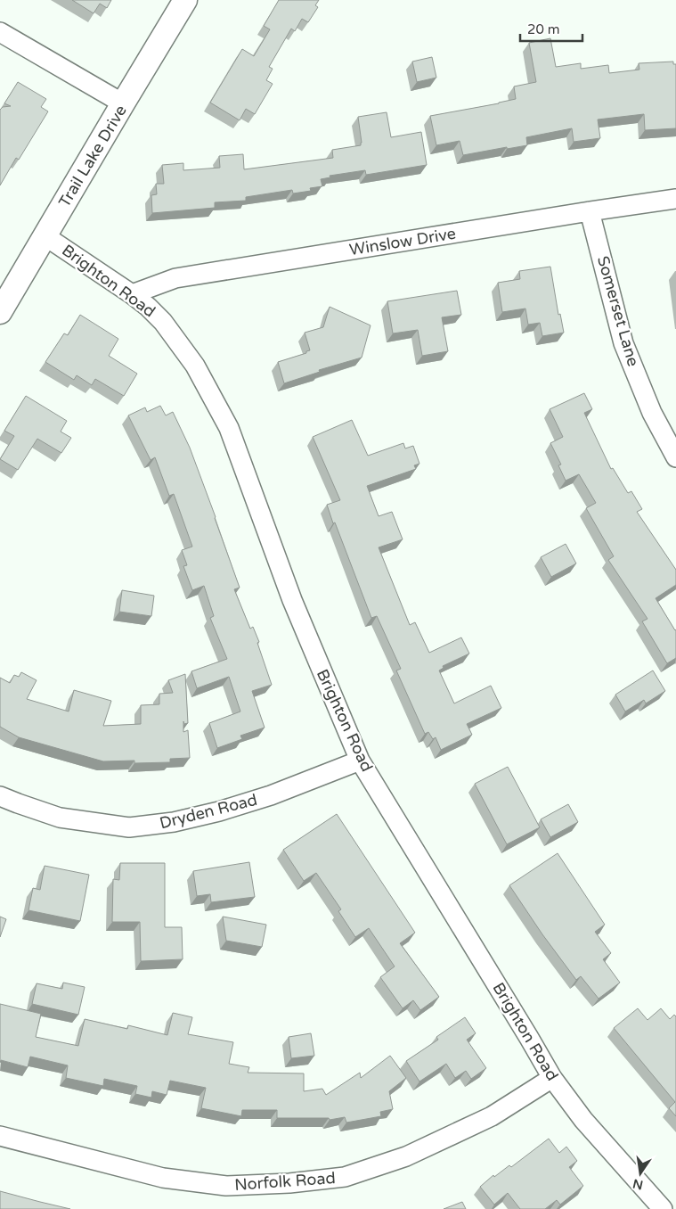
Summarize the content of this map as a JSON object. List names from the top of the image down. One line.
{"streets":{"street":["Trail Lake Drive","Winslow Drive","Brighton Road","Somerset Lane","Dryden Road","Norfolk Road"]},"crossings":[["Trail Lake Drive","Brighton Road"],["Winslow Drive","Brighton Road"],["Winslow Drive","Somerset Lane"],["Brighton Road","Dryden Road"],["Brighton Road","Norfolk Road"]],"scale_bar":"20 m","north":"bottom"}
